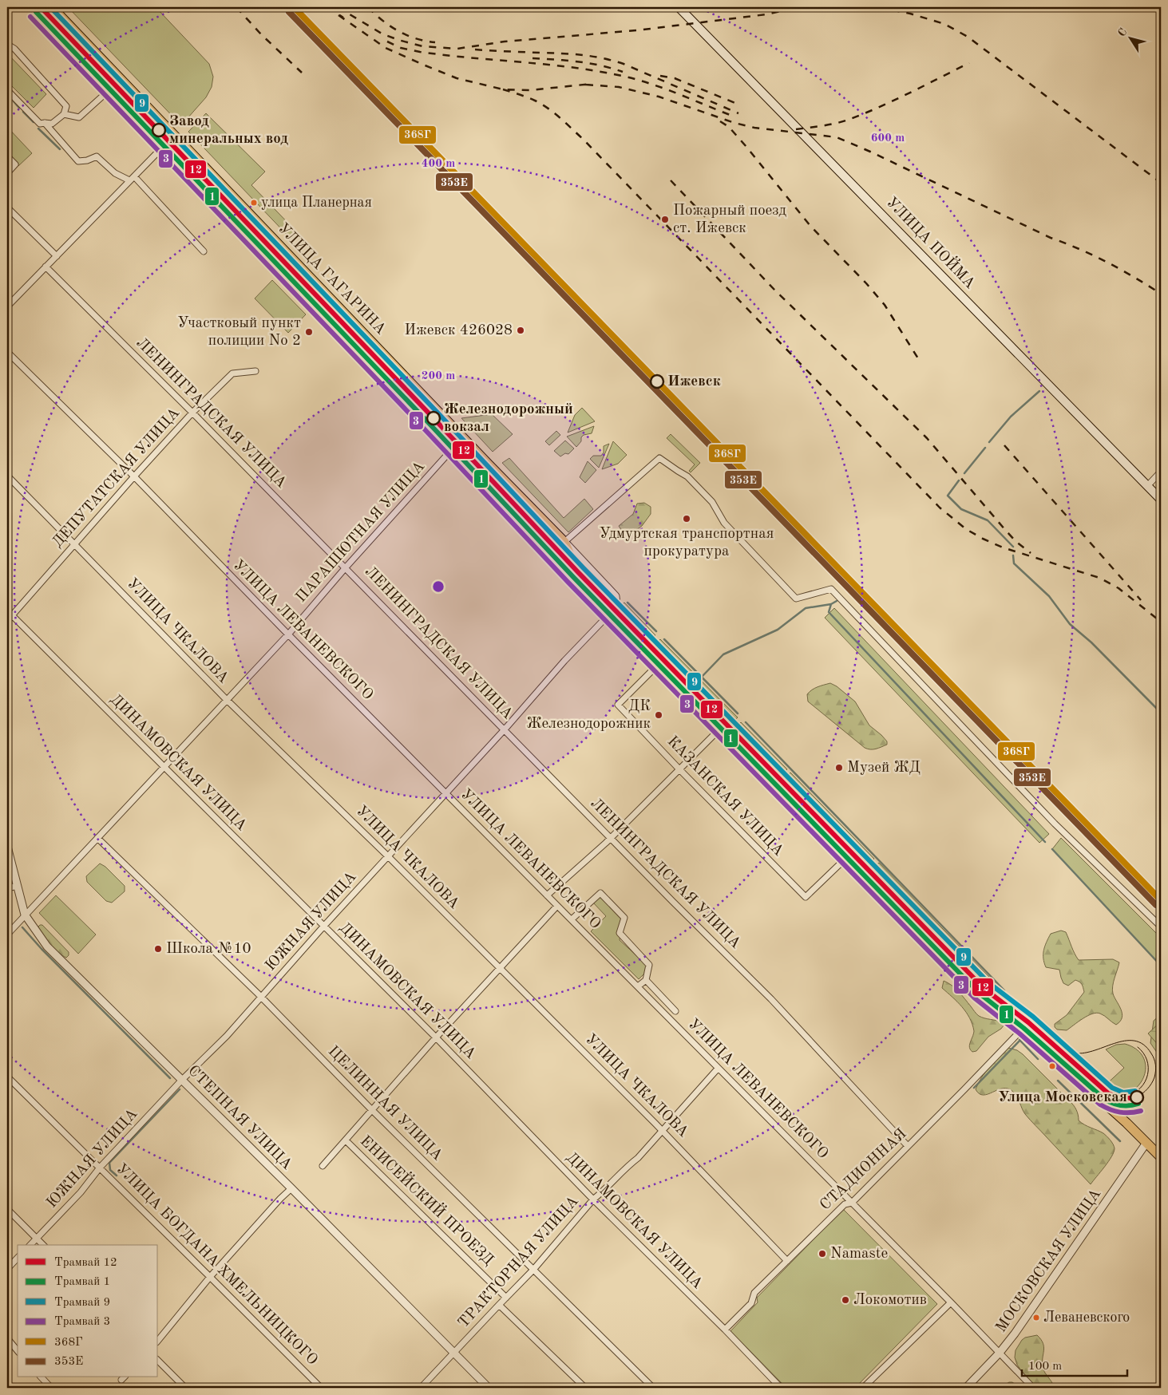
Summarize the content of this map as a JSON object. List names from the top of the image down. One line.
{"streets":{"main road":["УЛИЦА ПОЙМА","УЛИЦА ГАГАРИНА"],"street":["ЛЕНИНГРАДСКАЯ УЛИЦА","ДЕПУТАТСКАЯ УЛИЦА","ПАРАШЮТНАЯ УЛИЦА","УЛИЦА ЛЕВАНЕВСКОГО","УЛИЦА ЧКАЛОВА","ДИНАМОВСКАЯ УЛИЦА","КАЗАНСКАЯ УЛИЦА","ЮЖНАЯ УЛИЦА","ЦЕЛИННАЯ УЛИЦА","СТЕПНАЯ УЛИЦА","СТАДИОННАЯ","ЕНИСЕЙСКИЙ ПРОЕЗД","МОСКОВСКАЯ УЛИЦА","ТРАКТОРНАЯ УЛИЦА","УЛИЦА БОГДАНА ХМЕЛЬНИЦКОГО"]},"crossings":[["УЛИЦА ГАГАРИНА","ПАРАШЮТНАЯ УЛИЦА"],["УЛИЦА ГАГАРИНА","КАЗАНСКАЯ УЛИЦА"],["УЛИЦА ГАГАРИНА","ЮЖНАЯ УЛИЦА"],["УЛИЦА ГАГАРИНА","СТАДИОННАЯ"],["УЛИЦА ГАГАРИНА","МОСКОВСКАЯ УЛИЦА"],["ЛЕНИНГРАДСКАЯ УЛИЦА","ДЕПУТАТСКАЯ УЛИЦА"],["ЛЕНИНГРАДСКАЯ УЛИЦА","ПАРАШЮТНАЯ УЛИЦА"],["ЛЕНИНГРАДСКАЯ УЛИЦА","ЮЖНАЯ УЛИЦА"],["ЛЕНИНГРАДСКАЯ УЛИЦА","СТАДИОННАЯ"],["ДЕПУТАТСКАЯ УЛИЦА","УЛИЦА ЛЕВАНЕВСКОГО"],["ДЕПУТАТСКАЯ УЛИЦА","УЛИЦА ЧКАЛОВА"],["ДЕПУТАТСКАЯ УЛИЦА","ДИНАМОВСКАЯ УЛИЦА"],["ПАРАШЮТНАЯ УЛИЦА","УЛИЦА ЛЕВАНЕВСКОГО"],["ПАРАШЮТНАЯ УЛИЦА","УЛИЦА ЧКАЛОВА"],["ПАРАШЮТНАЯ УЛИЦА","ДИНАМОВСКАЯ УЛИЦА"],["ПАРАШЮТНАЯ УЛИЦА","ЦЕЛИННАЯ УЛИЦА"],["ПАРАШЮТНАЯ УЛИЦА","СТЕПНАЯ УЛИЦА"],["УЛИЦА ЛЕВАНЕВСКОГО","ЮЖНАЯ УЛИЦА"],["УЛИЦА ЛЕВАНЕВСКОГО","СТАДИОННАЯ"],["УЛИЦА ЛЕВАНЕВСКОГО","МОСКОВСКАЯ УЛИЦА"],["УЛИЦА ЛЕВАНЕВСКОГО","ТРАКТОРНАЯ УЛИЦА"],["УЛИЦА ЧКАЛОВА","ЮЖНАЯ УЛИЦА"],["УЛИЦА ЧКАЛОВА","СТАДИОННАЯ"],["УЛИЦА ЧКАЛОВА","ТРАКТОРНАЯ УЛИЦА"],["ДИНАМОВСКАЯ УЛИЦА","ЮЖНАЯ УЛИЦА"],["ДИНАМОВСКАЯ УЛИЦА","СТАДИОННАЯ"],["ДИНАМОВСКАЯ УЛИЦА","ТРАКТОРНАЯ УЛИЦА"],["ЮЖНАЯ УЛИЦА","ЦЕЛИННАЯ УЛИЦА"],["ЮЖНАЯ УЛИЦА","СТЕПНАЯ УЛИЦА"],["ЮЖНАЯ УЛИЦА","УЛИЦА БОГДАНА ХМЕЛЬНИЦКОГО"],["ЦЕЛИННАЯ УЛИЦА","ТРАКТОРНАЯ УЛИЦА"],["СТЕПНАЯ УЛИЦА","ТРАКТОРНАЯ УЛИЦА"],["ЕНИСЕЙСКИЙ ПРОЕЗД","ТРАКТОРНАЯ УЛИЦА"]],"places":["Завод минеральных вод","улица Планерная","Пожарный поезд ст. Ижевск","Ижевск 426028","Участковый пункт полиции No 2","Ижевск","Железнодорожный вокзал","Удмуртская транспортная прокуратура","ДК Железнодорожник","Музей ЖД","Школа №10","Улица Московская","Namaste","Локомотив","Леваневского"],"lines":["tram line 12","tram line 9","transit line 368Г","tram line 1","transit line 353Е","tram line 3"],"legend":["Трамвай 12","Трамвай 1","Трамвай 9","Трамвай 3","368Г","353Е"],"scale_bar":"100 m","north":"top left","rings":["600 m","400 m","200 m"]}
